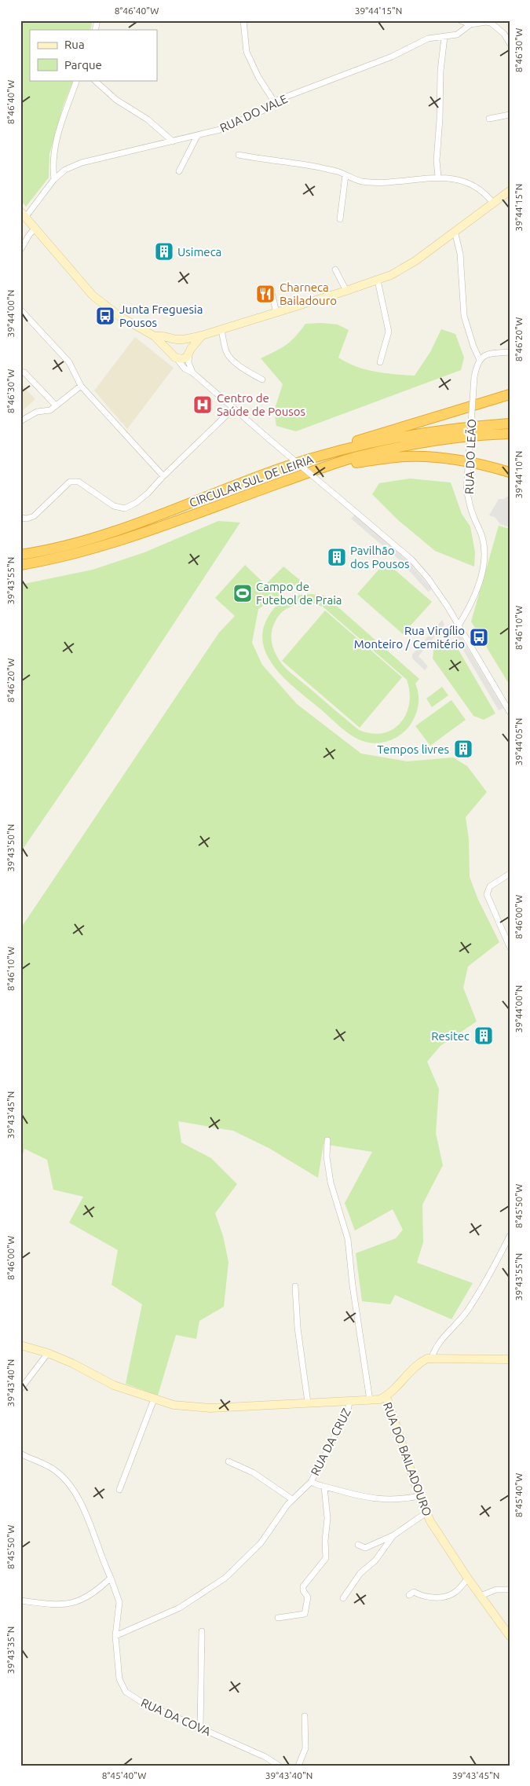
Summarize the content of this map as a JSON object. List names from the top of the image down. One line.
{"streets":{"highway":["CIRCULAR SUL DE LEIRIA"],"street":["RUA DO VALE","RUA DO LEÃO","RUA DA CRUZ","RUA DO BAILADOURO","RUA DA COVA"]},"crossings":[["RUA DA CRUZ","RUA DA COVA"]],"places":{"building":["Usimeca","Pavilhão dos Pousos","Tempos livres","Resitec"],"restaurant":["Charneca Bailadouro"],"bus stop":["Junta Freguesia Pousos","Rua Virgílio Monteiro / Cemitério"],"hospital":["Centro de Saúde de Pousos"],"sports":["Campo de Futebol de Praia"]},"legend":["Rua","Parque"],"coordinates":["8°46'40\"W","39°44'15\"N","8°46'30\"W","39°44'00\"N","8°46'20\"W","39°44'10\"N","39°43'55\"N","8°46'10\"W","39°44'05\"N","39°43'50\"N","8°46'00\"W","39°43'45\"N","8°45'50\"W","39°43'40\"N","8°45'40\"W","39°43'35\"N"]}
